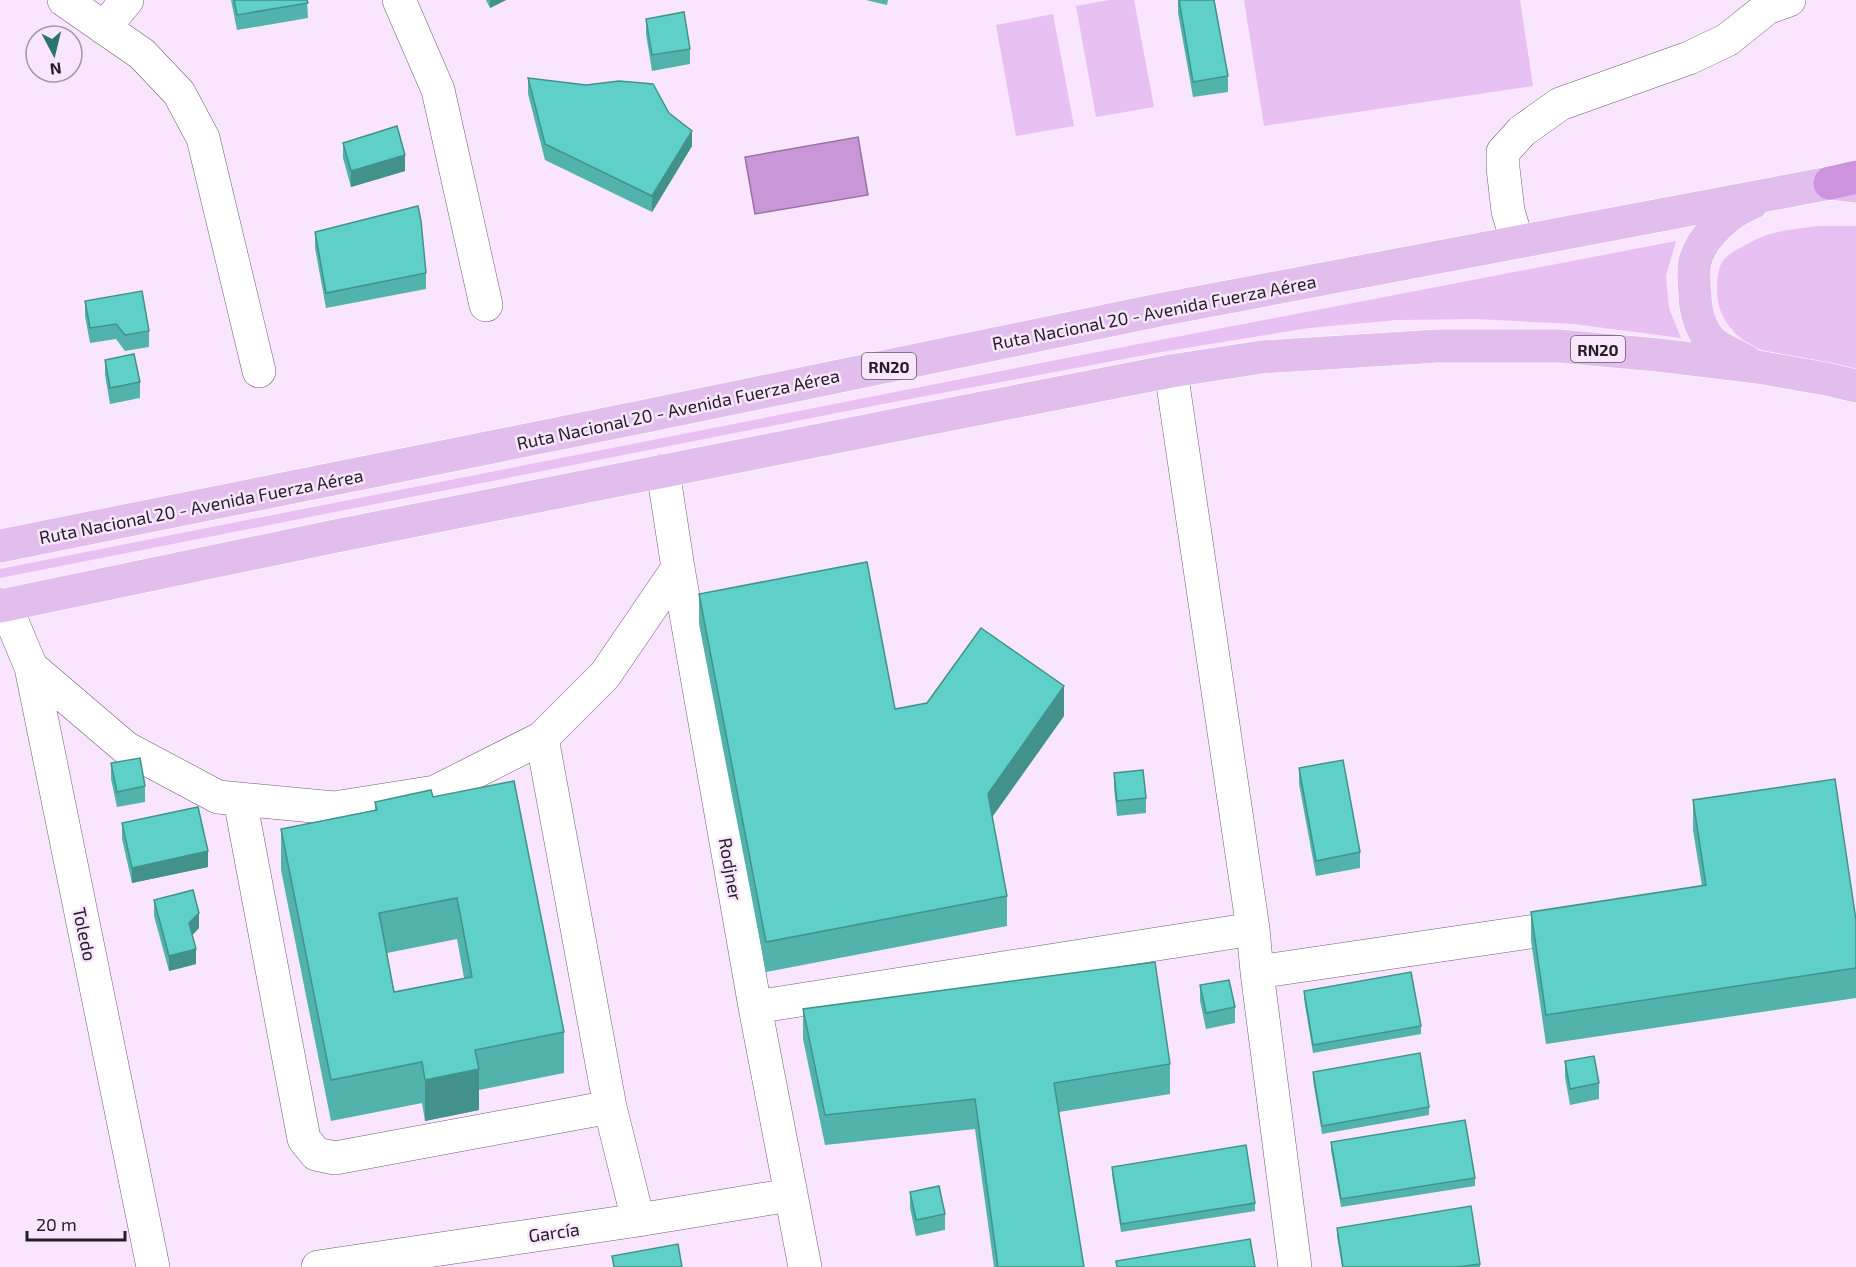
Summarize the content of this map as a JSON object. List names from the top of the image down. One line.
{"streets":{"main road":["Ruta Nacional 20 - Avenida Fuerza Aérea","RN20"],"street":["Rodjner","Toledo","García"]},"crossings":[["Ruta Nacional 20 - Avenida Fuerza Aérea","RN20"],["RN20","Rodjner"],["RN20","Toledo"],["Rodjner","García"]],"scale_bar":"20 m","north":"bottom"}
